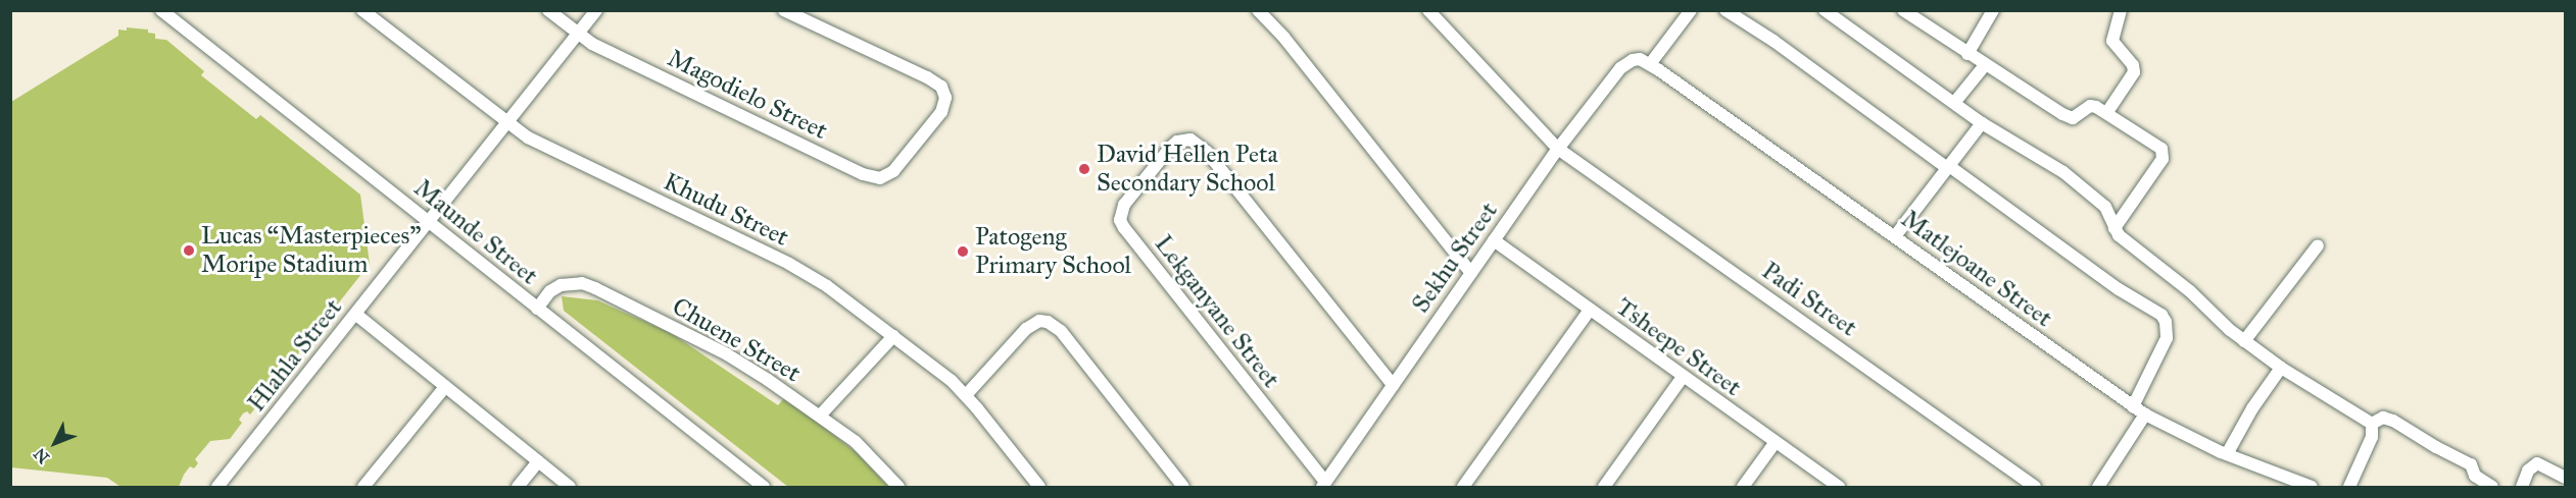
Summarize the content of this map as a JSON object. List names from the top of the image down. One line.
{"streets":{"street":["Magodielo Street","Khudu Street","Maunde Street","Sekhu Street","Matlejoane Street","Padi Street","Lekganyane Street","Chuene Street","Tsheepe Street","Hlahla Street"]},"crossings":[["Magodielo Street","Hlahla Street"],["Khudu Street","Hlahla Street"],["Maunde Street","Chuene Street"],["Maunde Street","Hlahla Street"],["Sekhu Street","Matlejoane Street"],["Sekhu Street","Padi Street"],["Sekhu Street","Lekganyane Street"],["Sekhu Street","Tsheepe Street"]],"places":["David Hellen Peta Secondary School","Lucas “Masterpieces” Moripe Stadium","Patogeng Primary School"],"north":"bottom left"}
